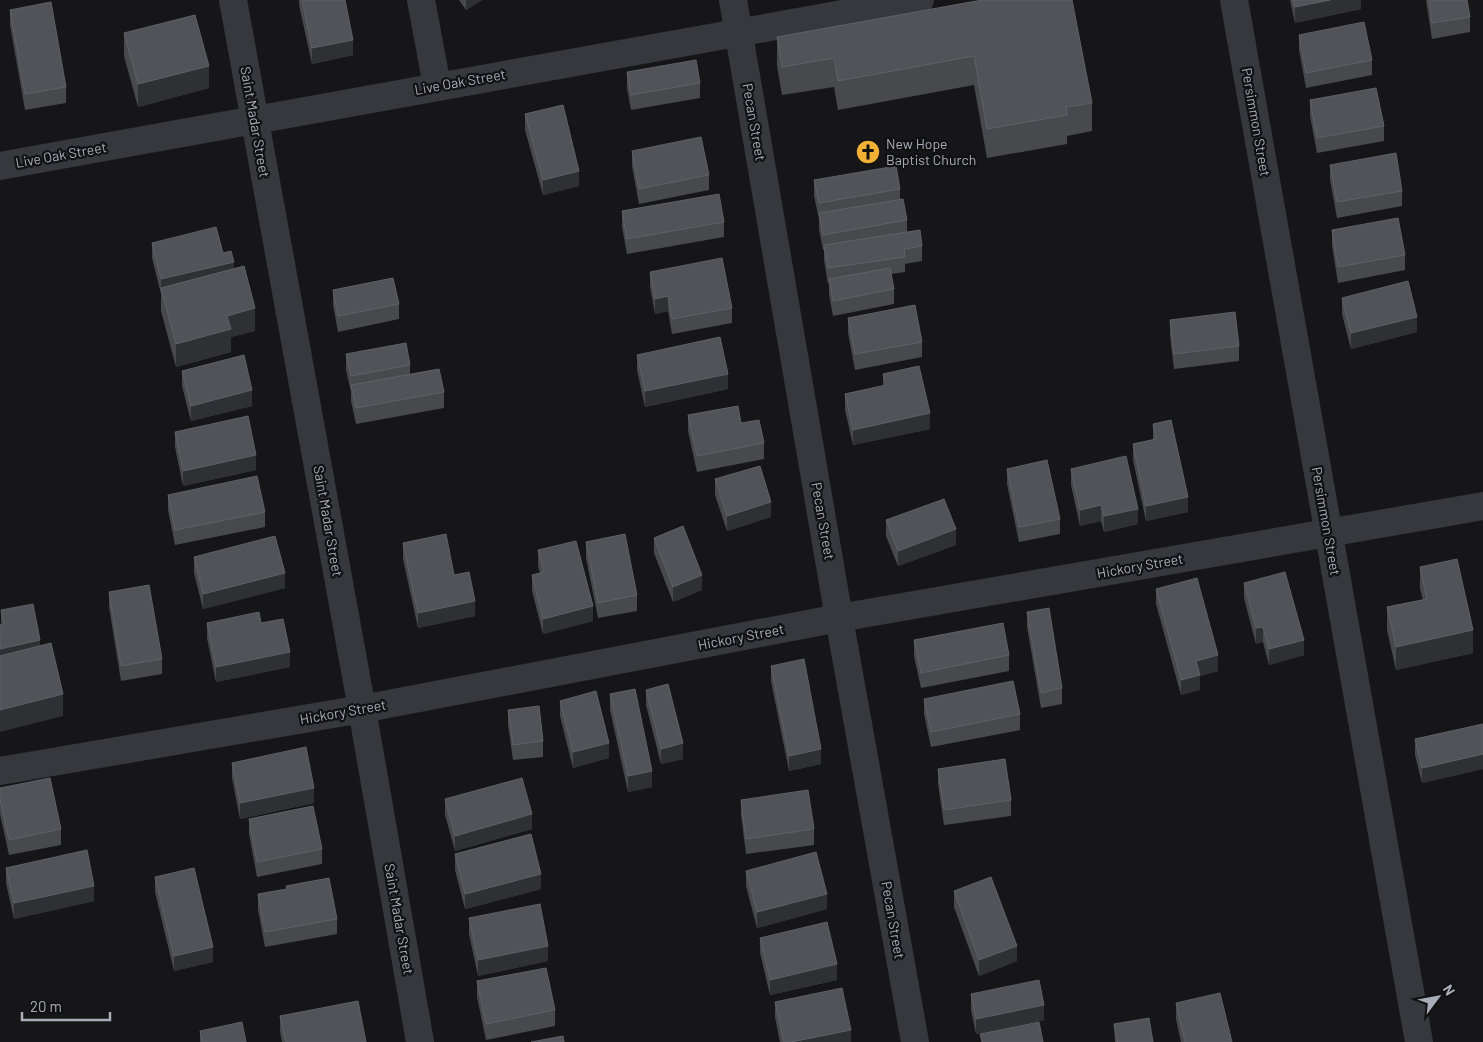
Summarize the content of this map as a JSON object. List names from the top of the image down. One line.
{"streets":{"street":["Live Oak Street","Saint Madar Street","Pecan Street","Persimmon Street","Hickory Street"]},"crossings":[["Live Oak Street","Saint Madar Street"],["Live Oak Street","Pecan Street"],["Saint Madar Street","Hickory Street"],["Pecan Street","Hickory Street"],["Persimmon Street","Hickory Street"]],"places":{"church":["New Hope Baptist Church"]},"scale_bar":"20 m","north":"top right"}
